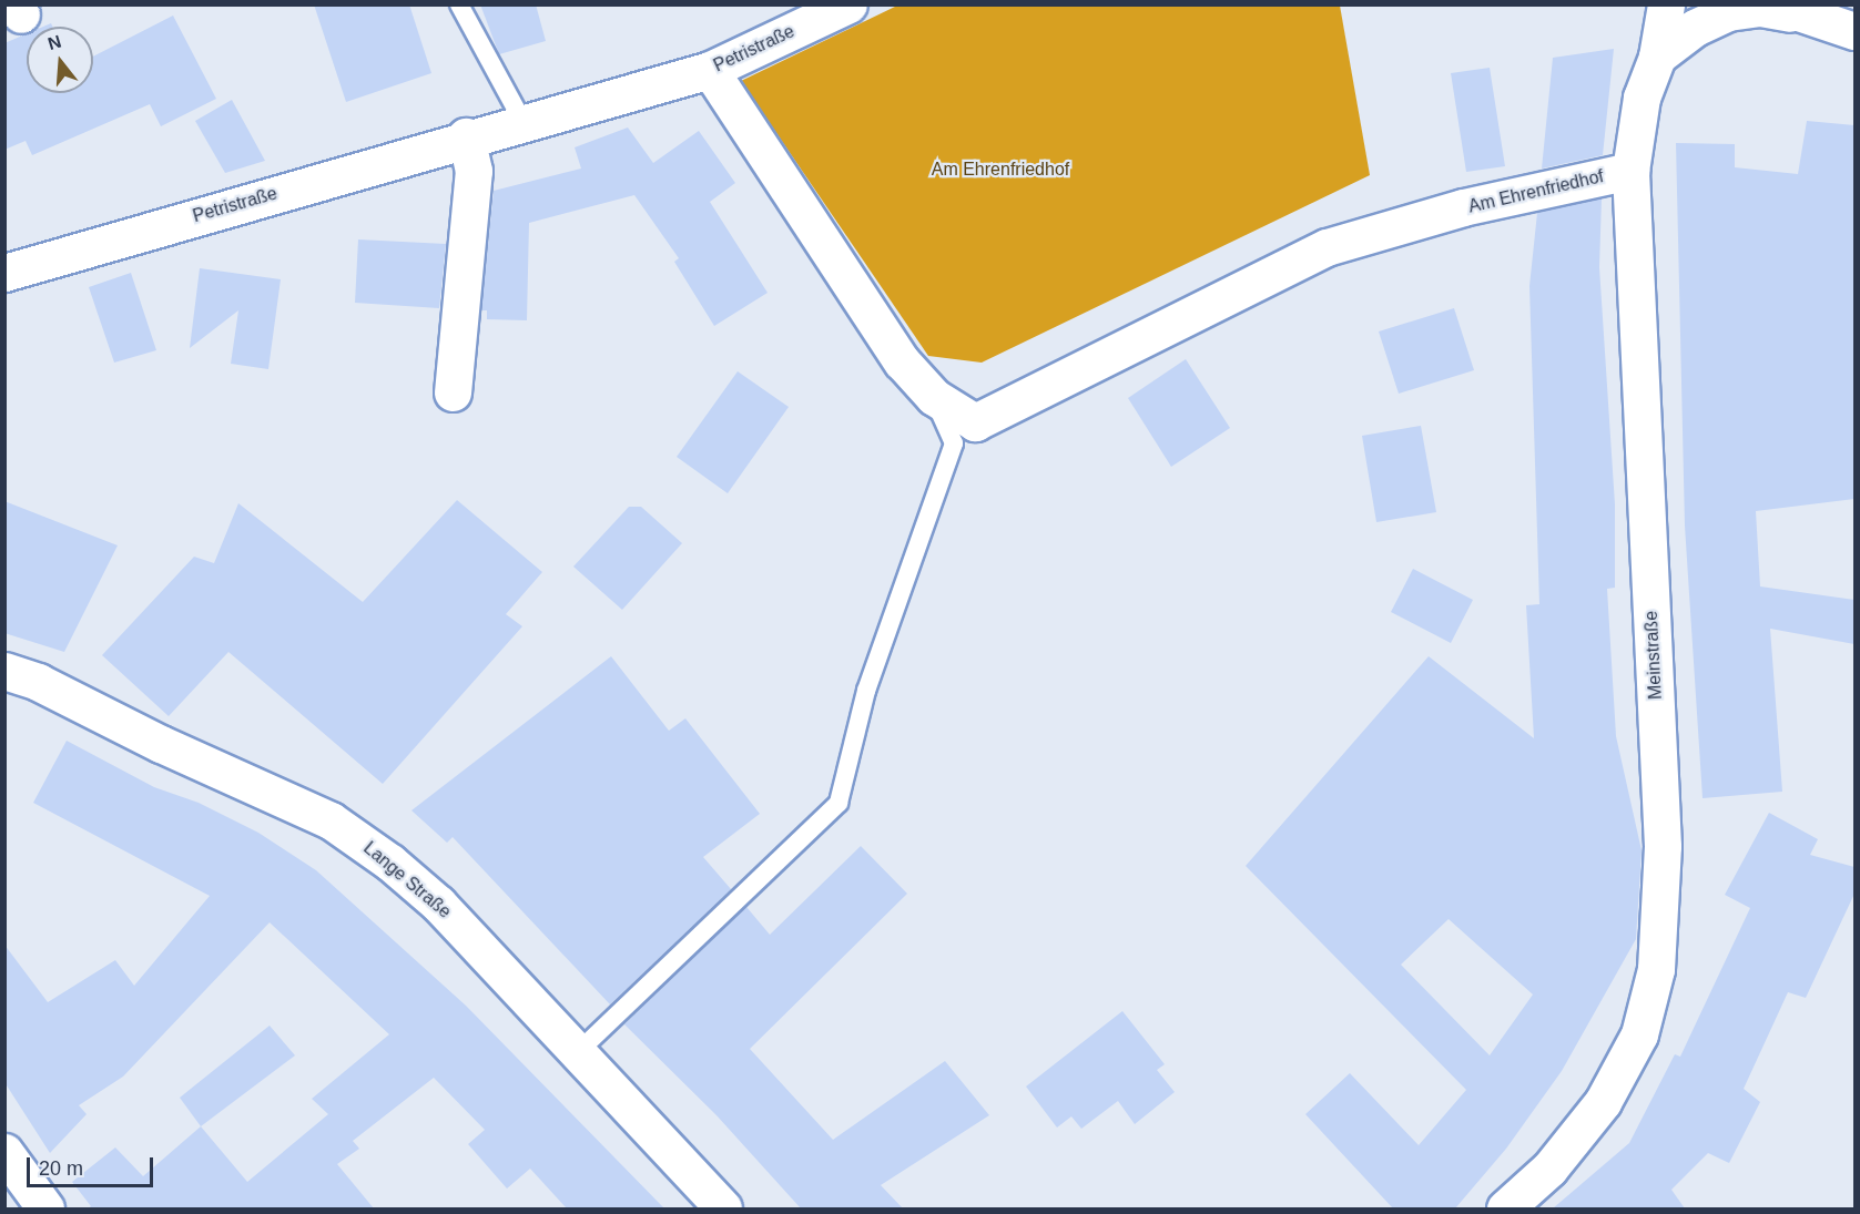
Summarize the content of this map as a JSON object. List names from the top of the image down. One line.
{"streets":{"street":["Petristraße","Am Ehrenfriedhof","Meinstraße","Lange Straße"]},"crossings":[["Petristraße","Am Ehrenfriedhof"],["Am Ehrenfriedhof","Meinstraße"]],"parks":["Am Ehrenfriedhof"],"scale_bar":"20 m","north":"top"}
